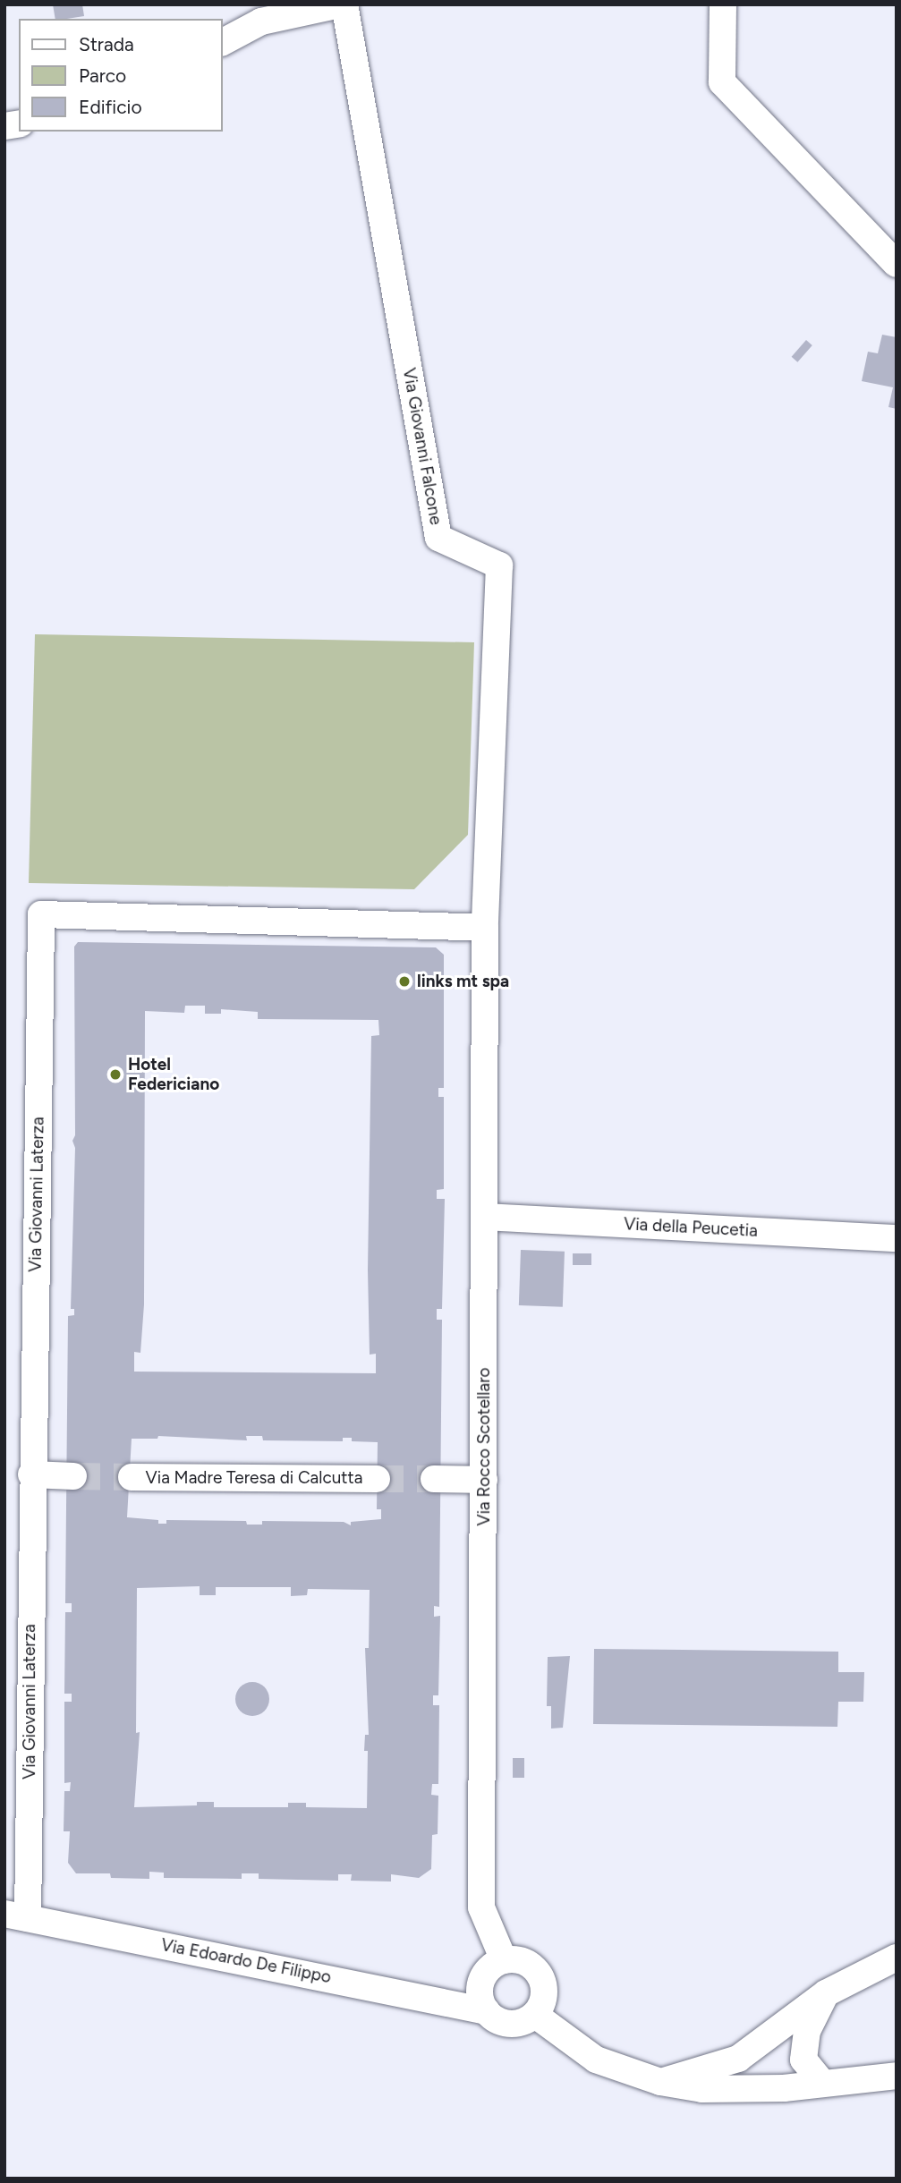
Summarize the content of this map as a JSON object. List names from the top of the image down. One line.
{"streets":{"street":["Via Giovanni Falcone","Via Giovanni Laterza","Via della Peucetia","Via Rocco Scotellaro","Via Madre Teresa di Calcutta","Via Edoardo De Filippo"]},"crossings":[["Via Giovanni Falcone","Via Giovanni Laterza"],["Via Giovanni Falcone","Via Rocco Scotellaro"],["Via Giovanni Laterza","Via Rocco Scotellaro"],["Via Giovanni Laterza","Via Edoardo De Filippo"],["Via della Peucetia","Via Rocco Scotellaro"],["Via Rocco Scotellaro","Via Edoardo De Filippo"]],"places":["links mt spa","Hotel Federiciano"],"legend":["Strada","Parco","Edificio"]}
